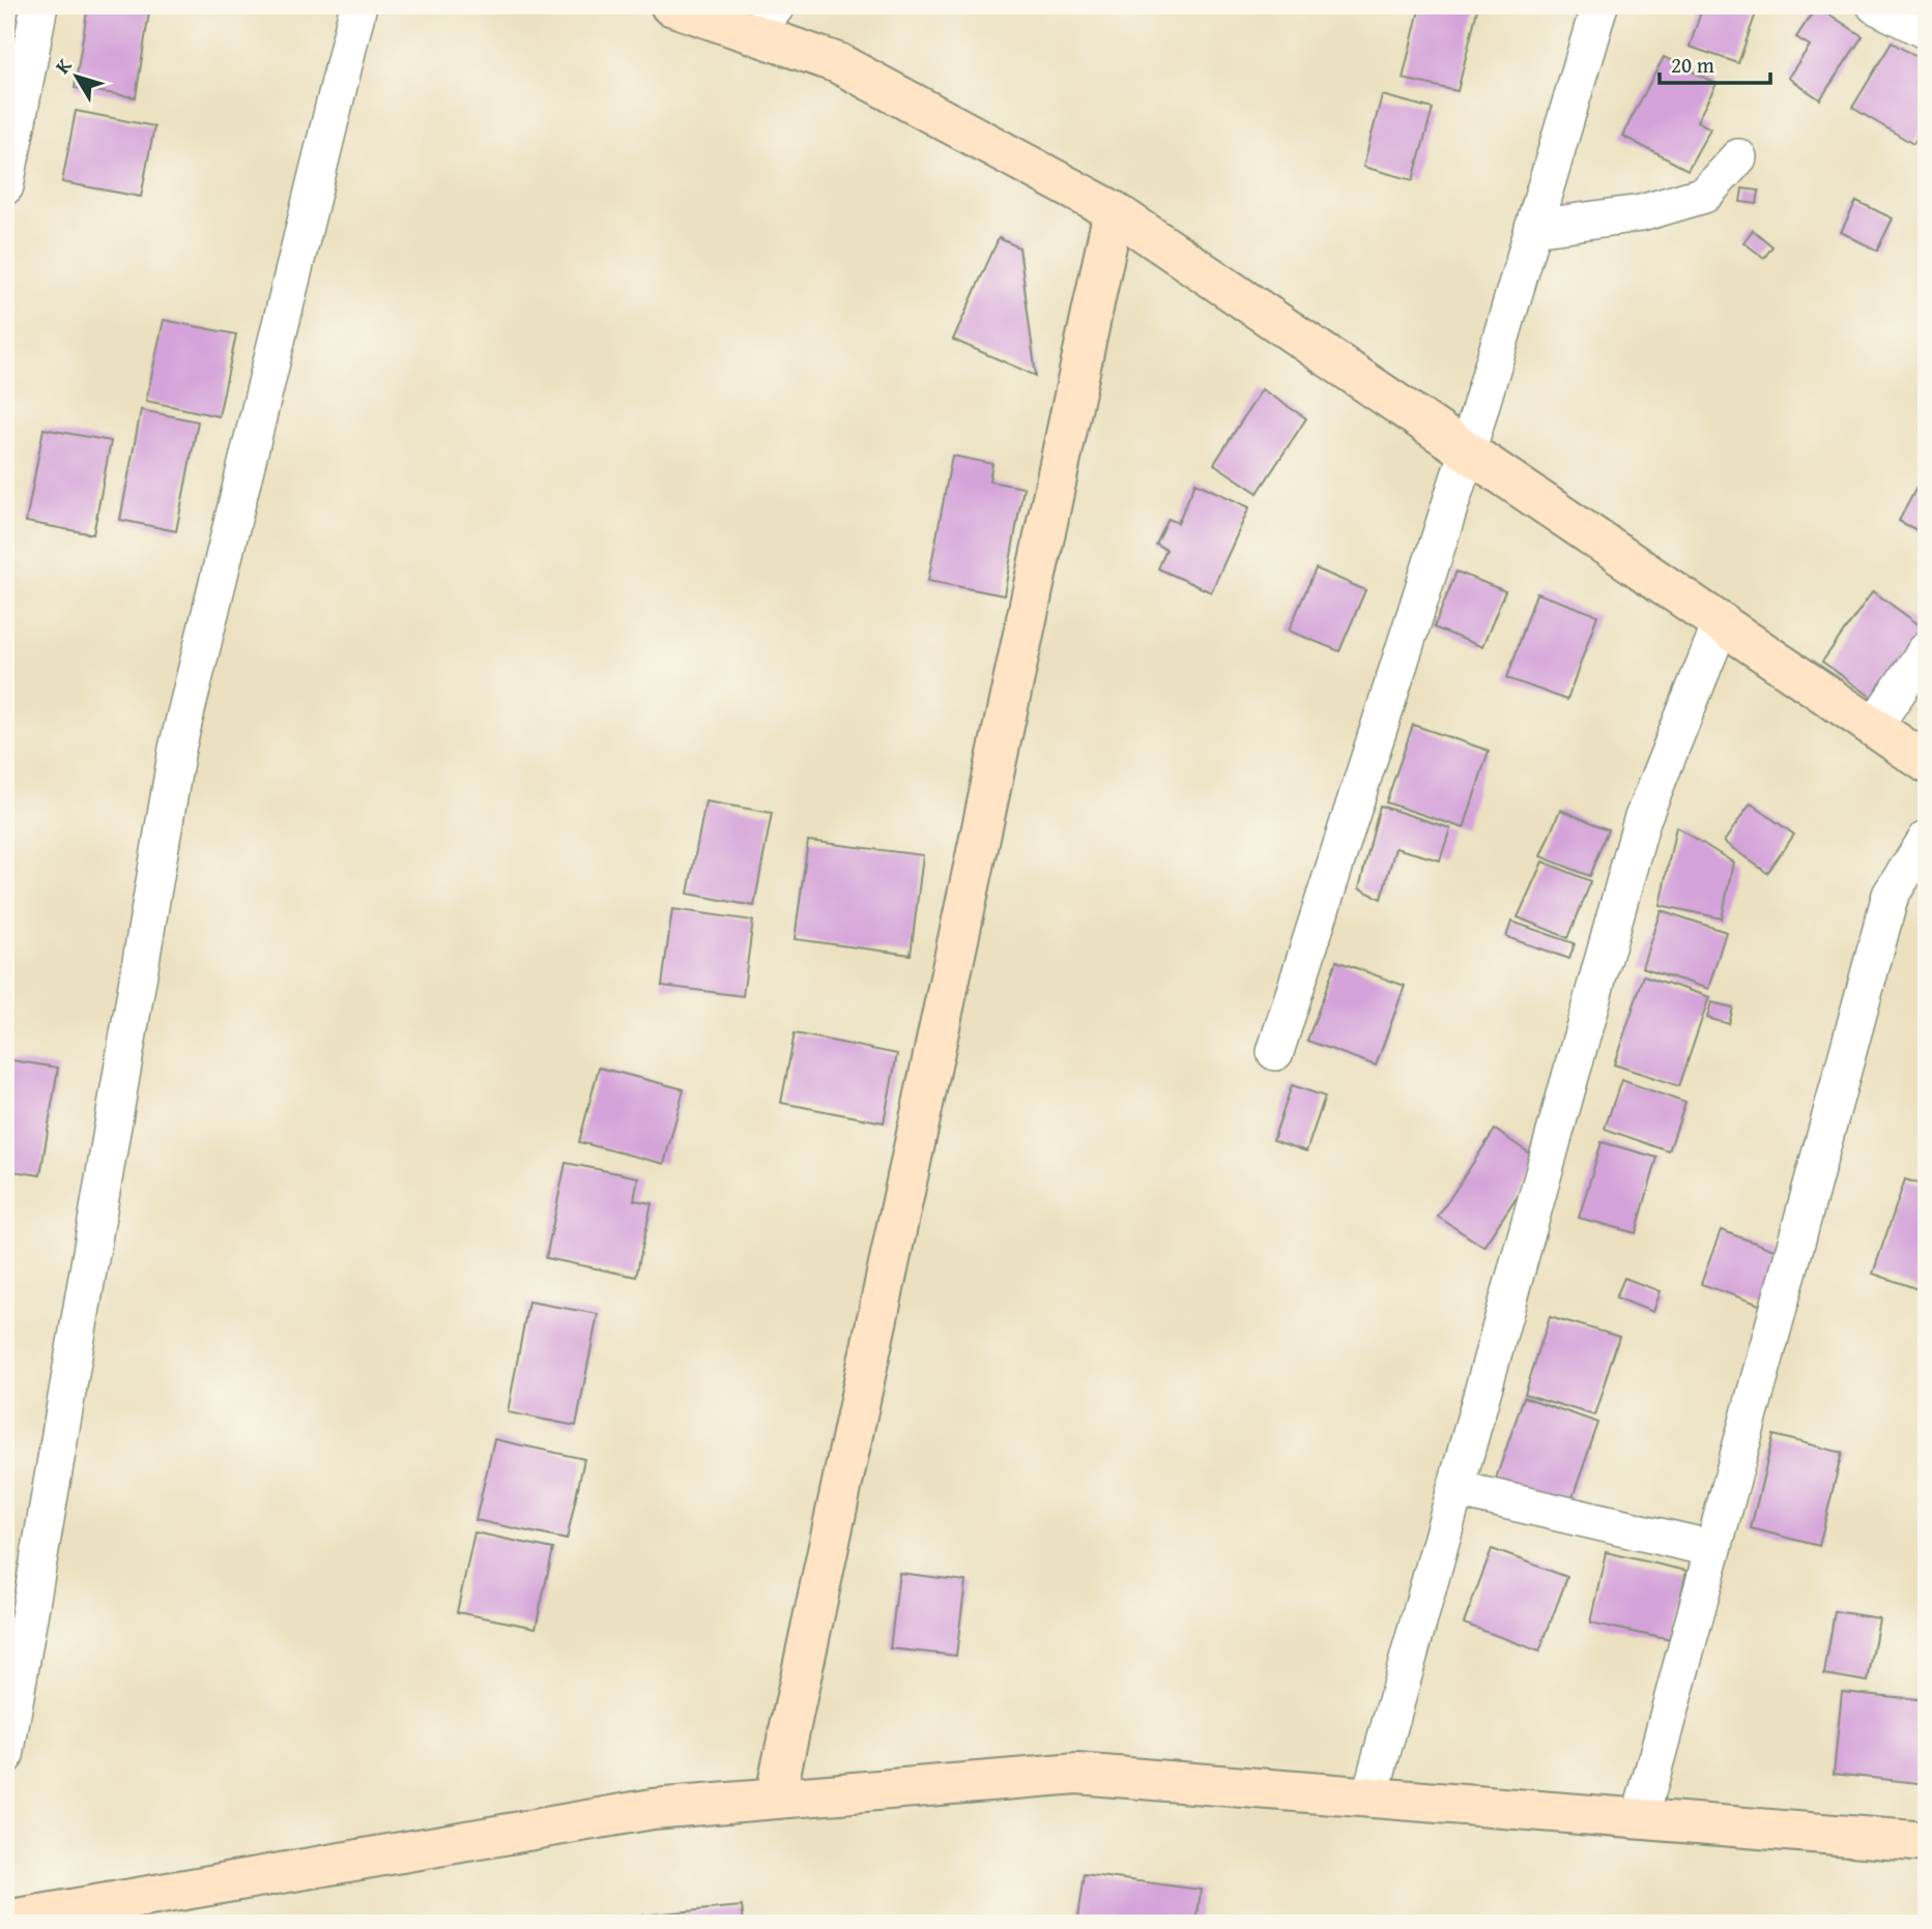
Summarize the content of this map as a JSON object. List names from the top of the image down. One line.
{"scale_bar":"20 m","north":"top left"}
